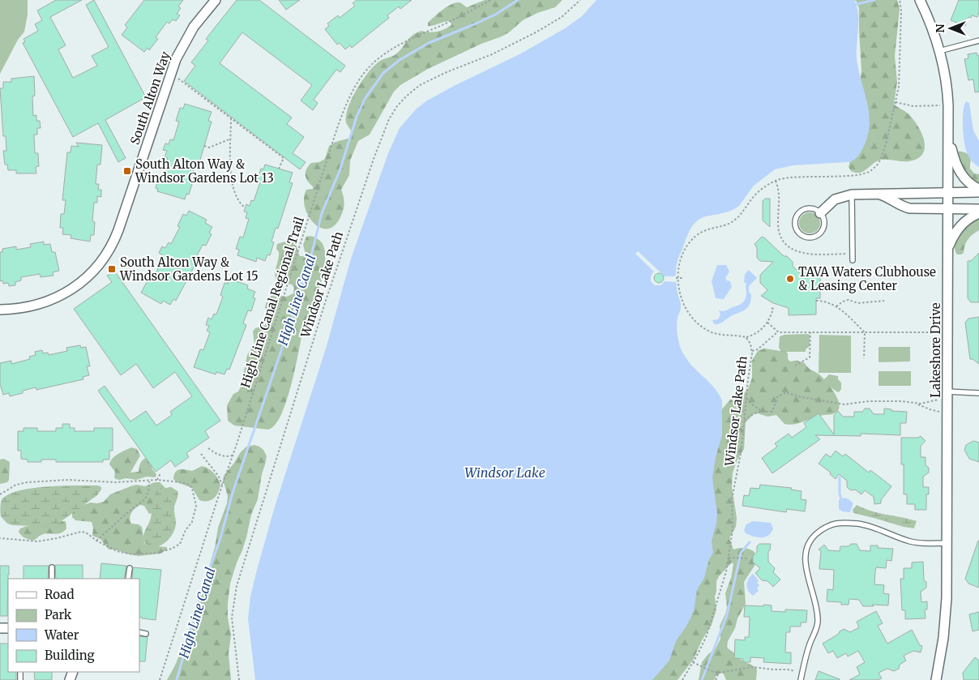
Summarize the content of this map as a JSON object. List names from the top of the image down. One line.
{"streets":{"street":["South Alton Way","Lakeshore Drive"],"path":["Windsor Lake Path","High Line Canal Regional Trail"]},"water":["High Line Canal","Windsor Lake"],"places":{"transit":["South Alton Way & Windsor Gardens Lot 13","South Alton Way & Windsor Gardens Lot 15"],"other":["TAVA Waters Clubhouse & Leasing Center"]},"legend":["Road","Park","Water","Building"],"north":"left"}
